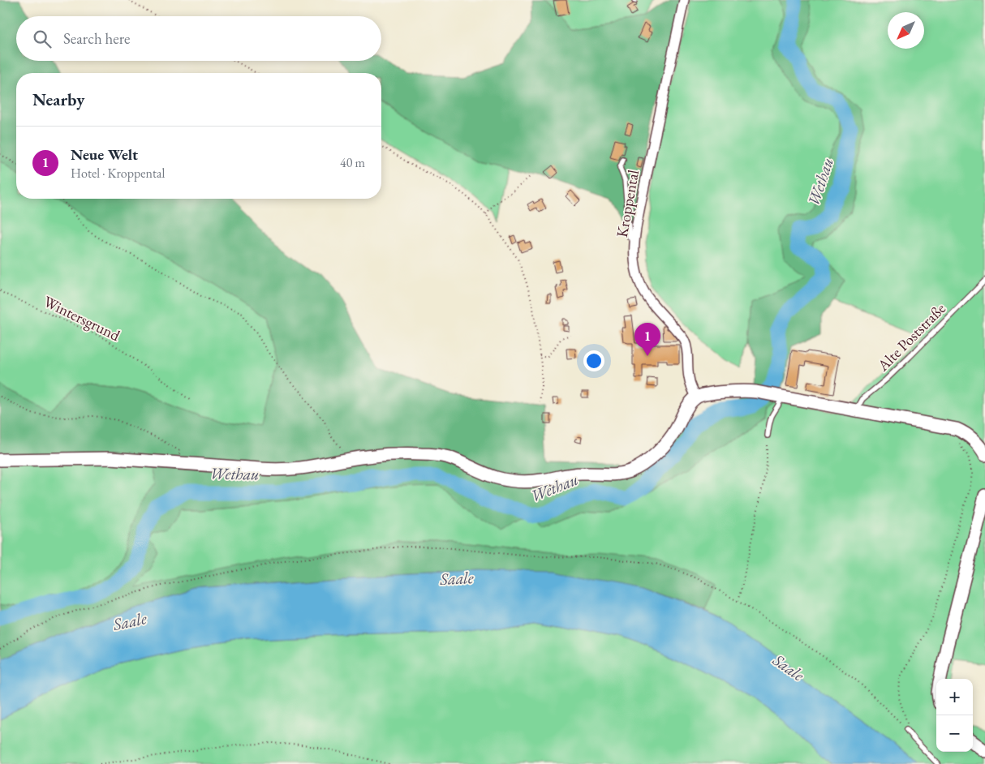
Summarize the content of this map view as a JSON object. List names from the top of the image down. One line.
{"streets":{"street":["Kroppental"],"lane":["Alte Poststraße"],"path":["Wintersgrund"]},"water":["Wethau","Saale"],"north":"bottom left","page":{"search":"Search here","heading":"Nearby","list":[{"mark":"1","name":"Neue Welt","note":"Hotel · Kroppental","value":"40 m"}],"pins":"1","map_buttons":["+","−"]}}
